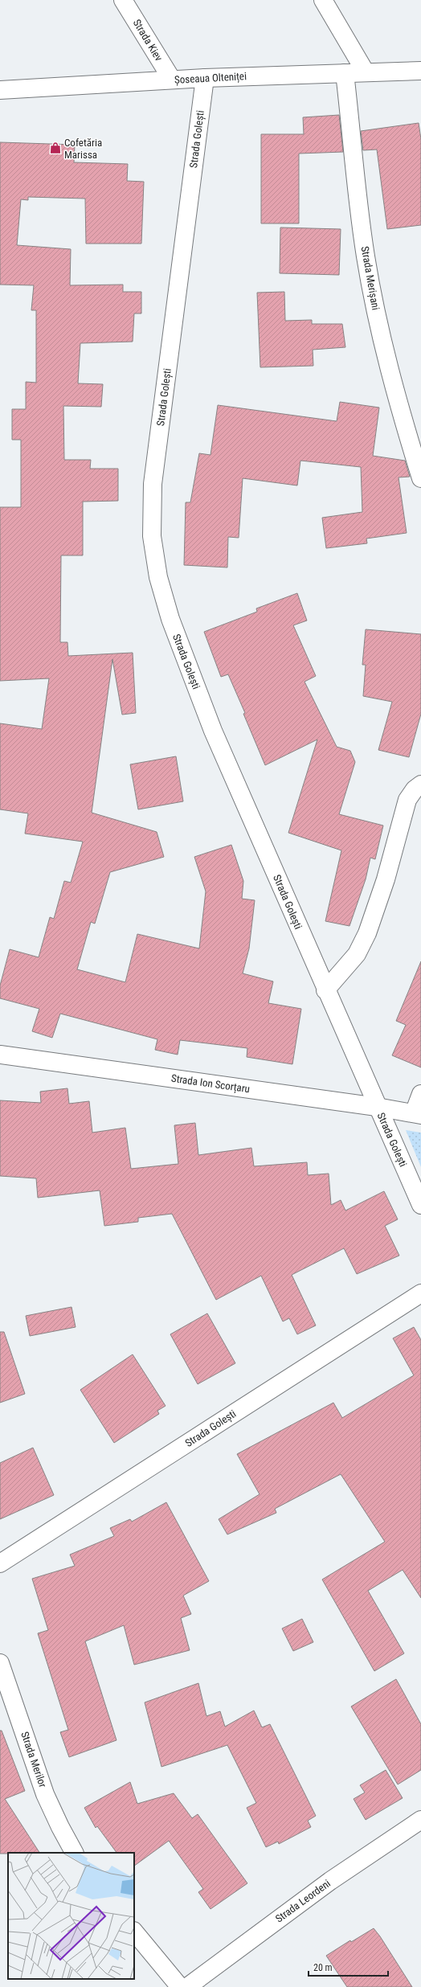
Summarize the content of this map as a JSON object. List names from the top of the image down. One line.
{"streets":{"street":["Strada Kiev","Șoseaua Olteniței","Strada Golești","Strada Merișani","Strada Ion Scorțaru","Strada Merilor","Strada Leordeni"]},"crossings":[["Strada Kiev","Șoseaua Olteniței"],["Șoseaua Olteniței","Strada Golești"],["Șoseaua Olteniței","Strada Merișani"],["Strada Golești","Strada Ion Scorțaru"]],"places":{"shop":["Cofetăria Marissa"]},"scale_bar":"20 m"}
